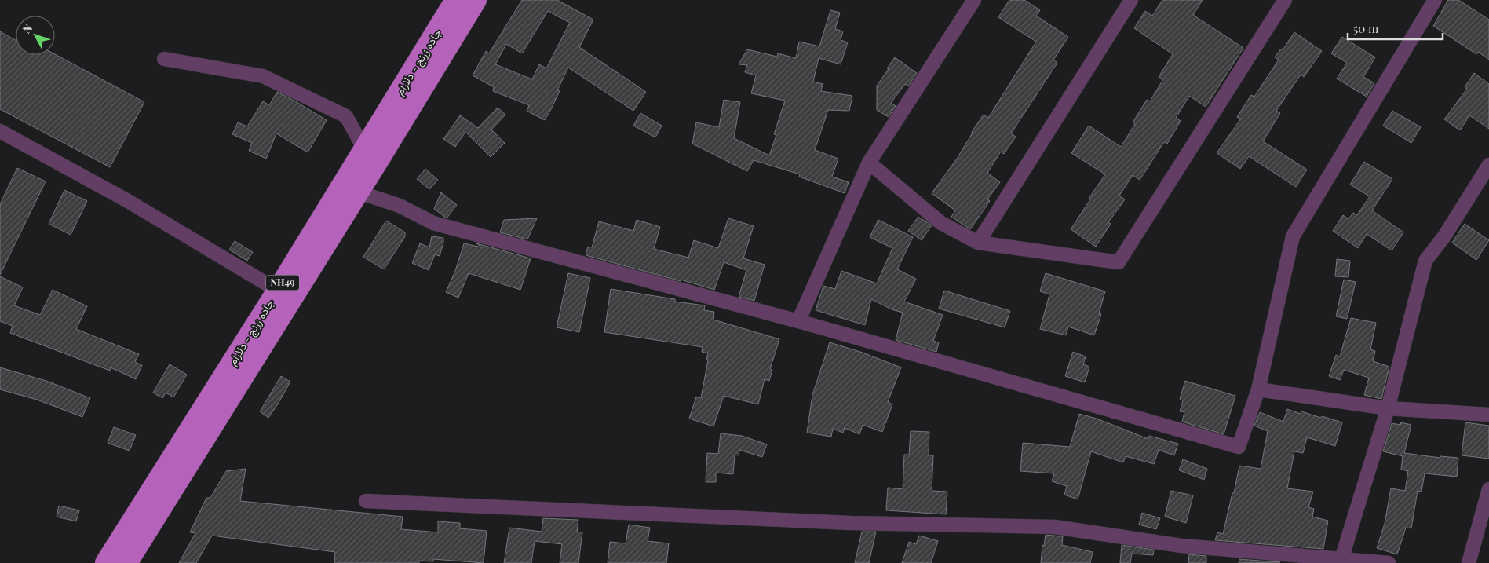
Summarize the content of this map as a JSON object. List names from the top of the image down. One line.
{"streets":{"highway":["جاده زرنج - دلارام","NH49"]},"scale_bar":"50 m","north":"top left"}
